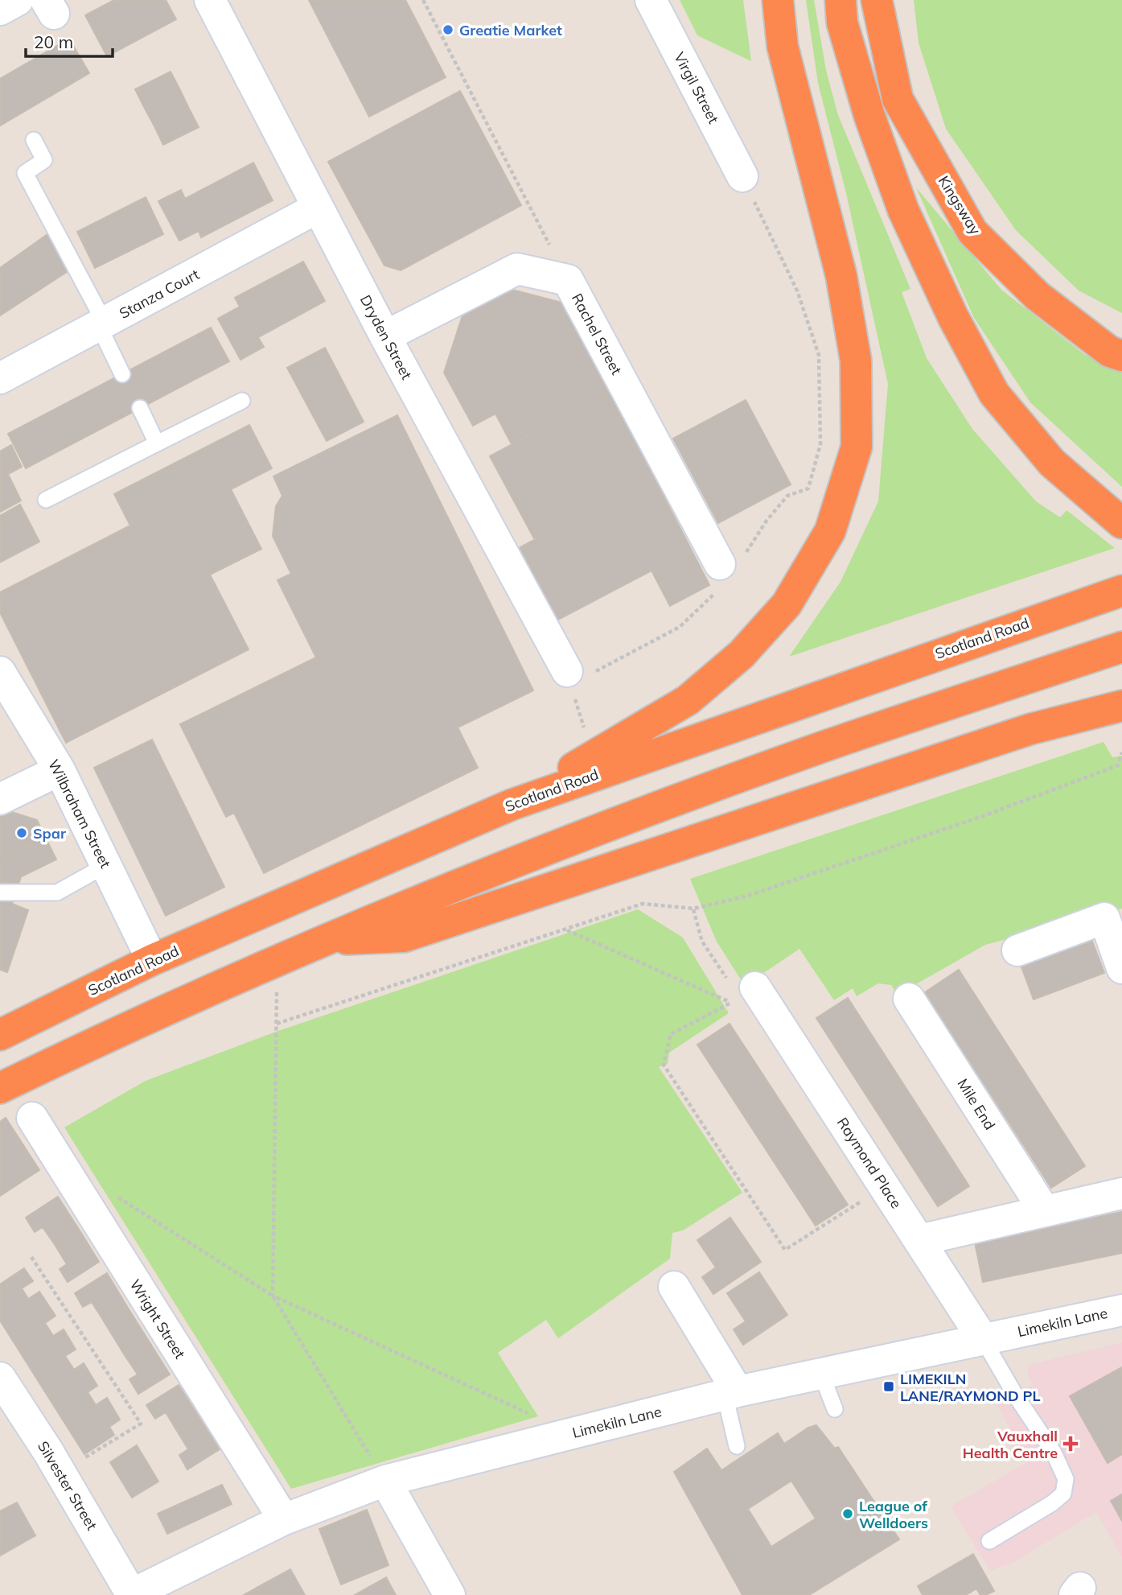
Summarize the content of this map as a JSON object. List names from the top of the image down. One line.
{"streets":{"highway":["Kingsway","Scotland Road"],"street":["Virgil Street","Stanza Court","Rachel Street","Dryden Street","Wilbraham Street","Mile End","Raymond Place","Wright Street","Limekiln Lane","Silvester Street"]},"crossings":[["Stanza Court","Dryden Street"],["Rachel Street","Dryden Street"],["Scotland Road","Wilbraham Street"],["Raymond Place","Limekiln Lane"],["Wright Street","Limekiln Lane"],["Limekiln Lane","Silvester Street"]],"places":{"other":["Greatie Market","Spar","League of Welldoers"],"transit":["LIMEKILN LANE/RAYMOND PL"],"health":["Vauxhall Health Centre"]},"scale_bar":"20 m"}
